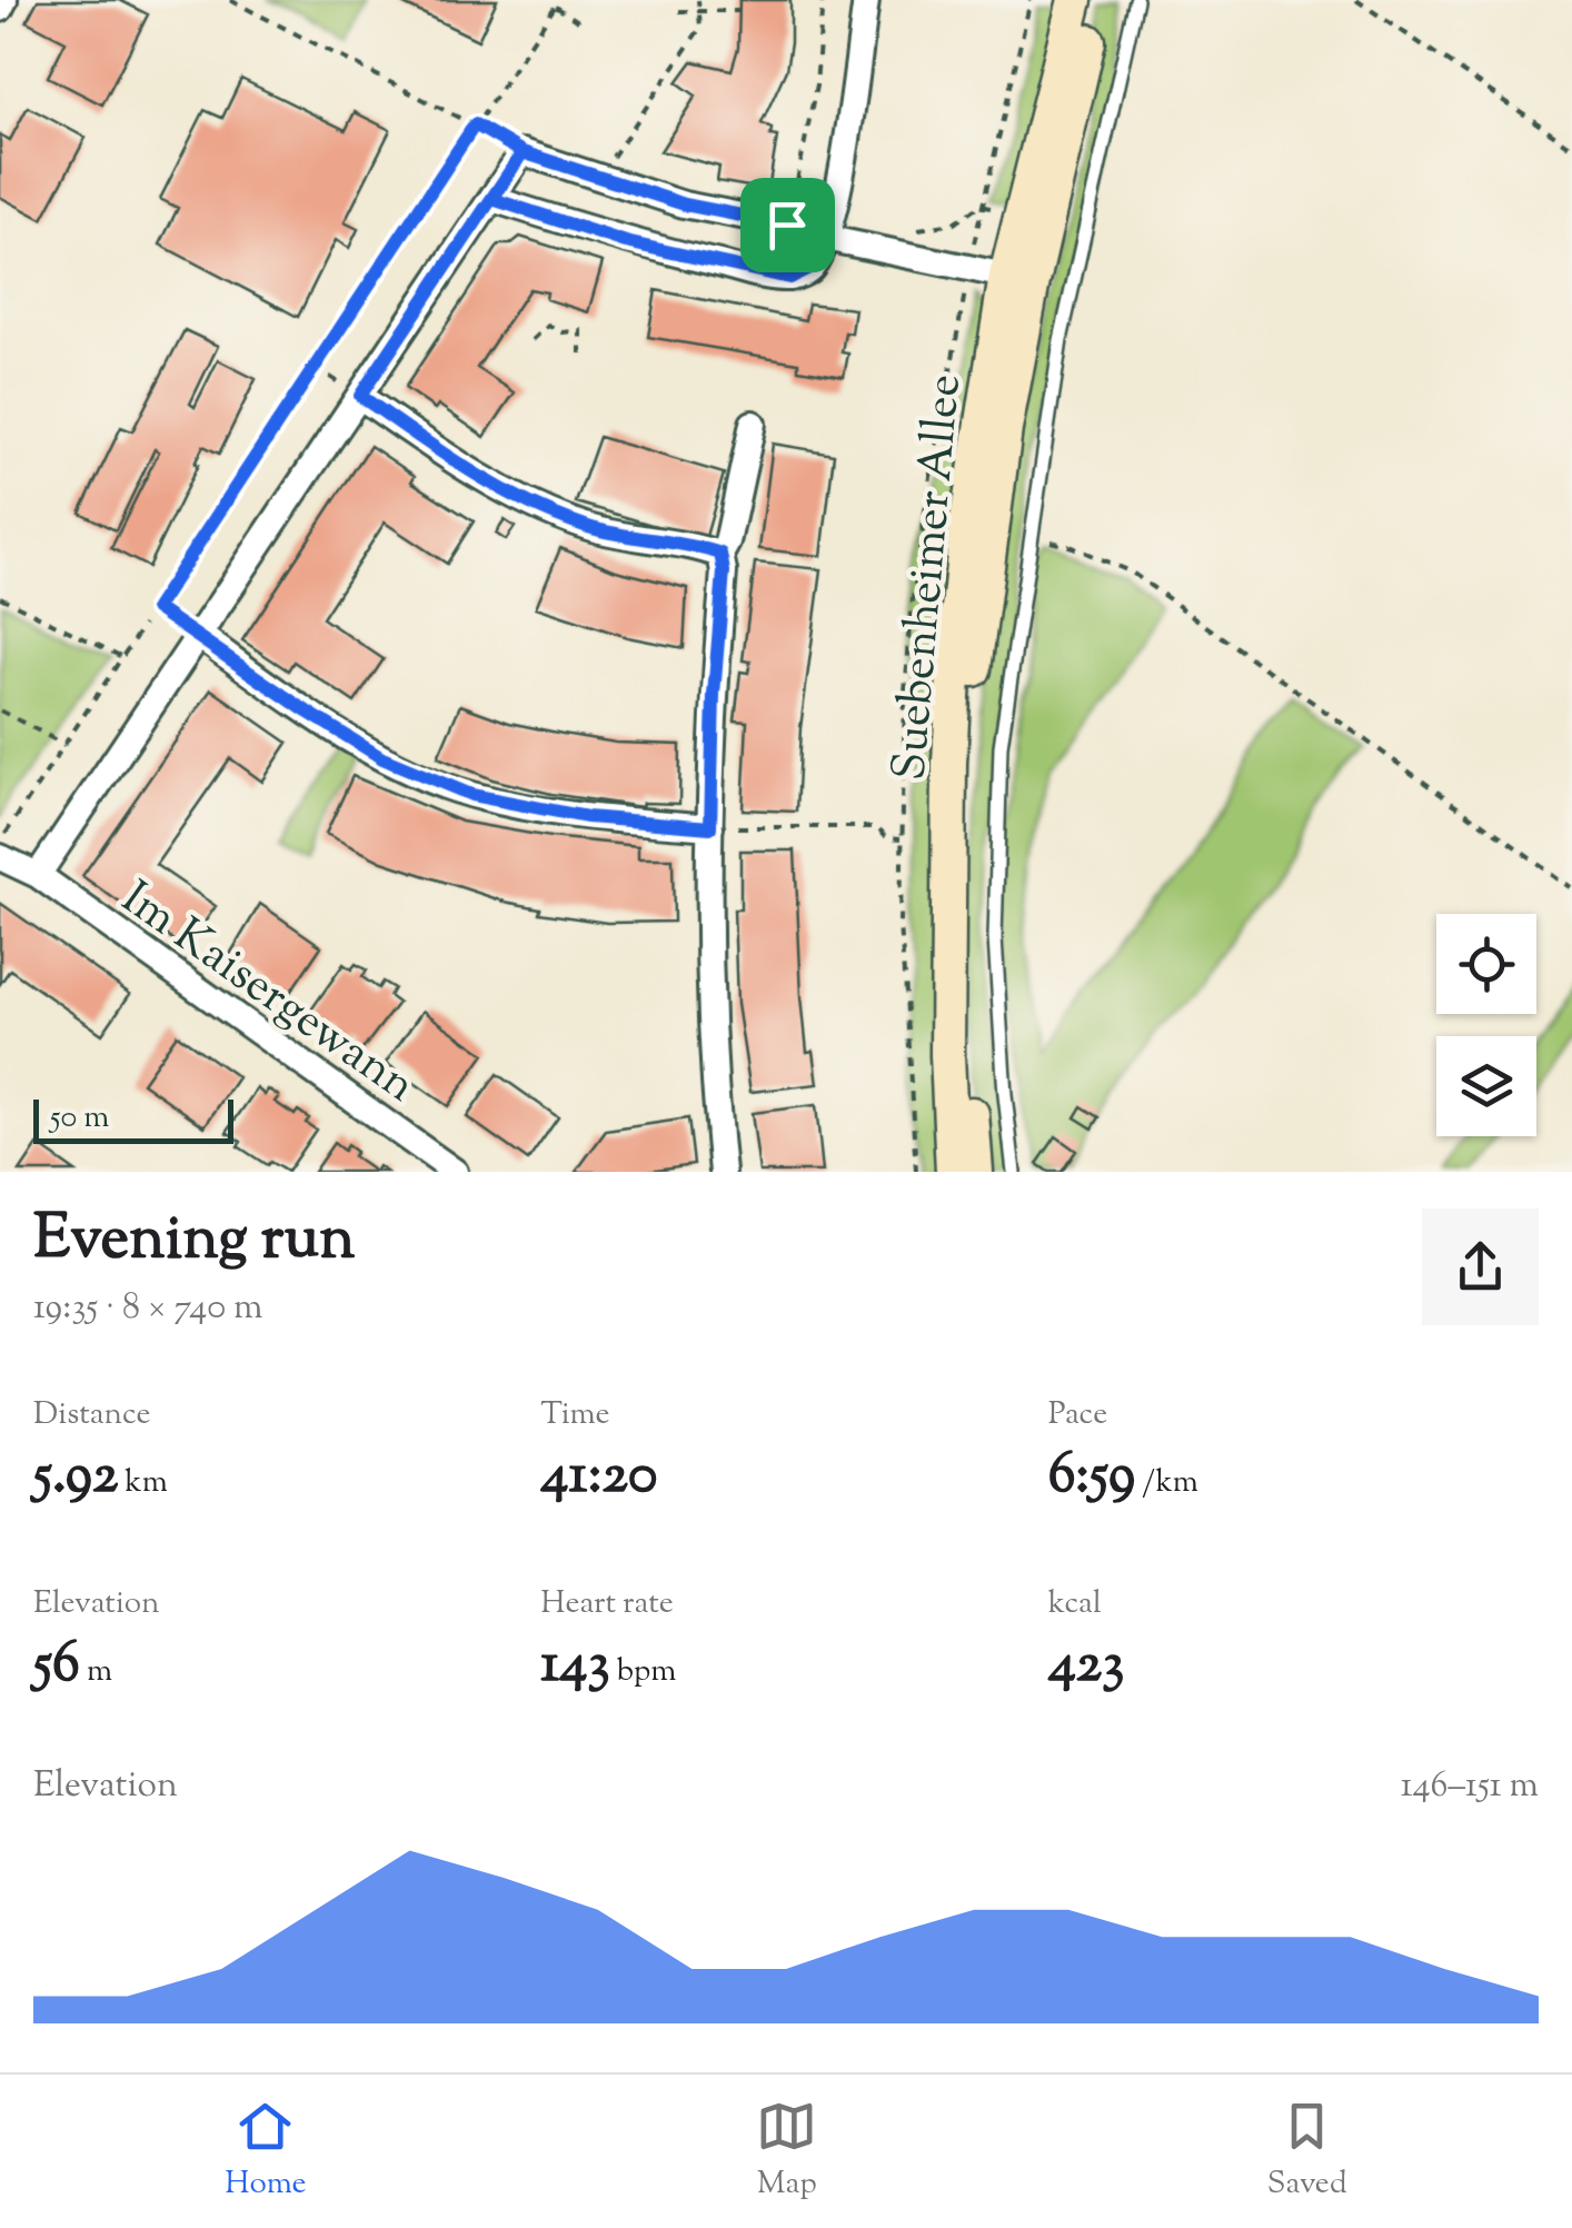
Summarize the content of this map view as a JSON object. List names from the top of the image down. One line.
{"streets":{"main road":["Suebenheimer Allee"],"street":["Im Kaisergewann"]},"scale_bar":"50 m","page":{"scale":"50 m","heading":["Evening run","19:35 · 8 × 740 m"],"stats":[["Distance","5.92 km"],["Time","41:20"],["Pace","6:59 /km"],["Elevation","56 m"],["Heart rate","143 bpm"],["kcal","423"]],"chart":["Elevation","146–151 m"],"tabs":["Home","Map","Saved"]}}
